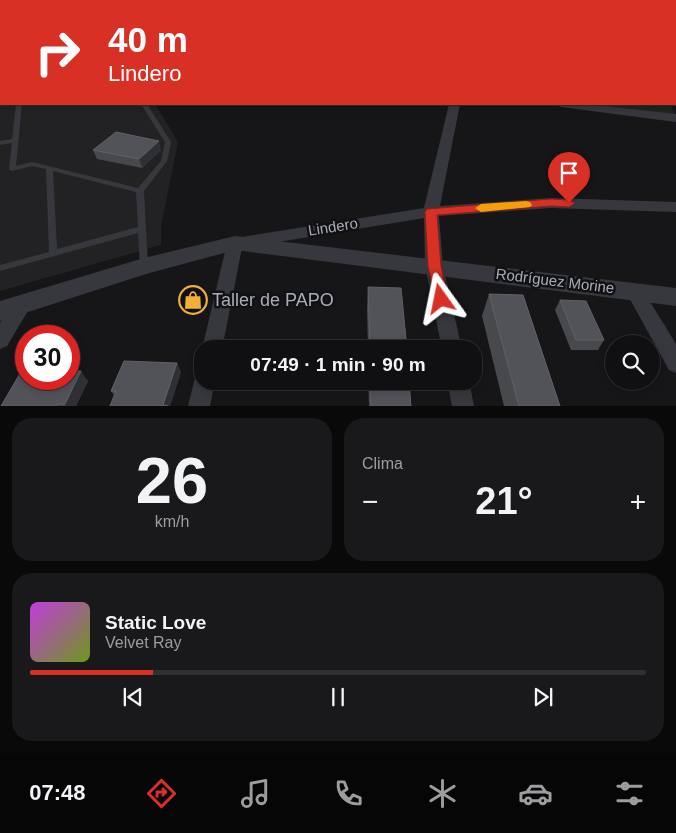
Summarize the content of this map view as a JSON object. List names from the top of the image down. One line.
{"streets":{"street":["Lindero","Rodríguez Morine"]},"places":{"shop":["Taller de PAPO"]},"page":{"turn":["40 m","Lindero"],"limit":"30","trip":"07:49 · 1 min · 90 m","tile":[["26","km/h"],"Clima"],"heat":["−","21°","+"],"song":["Static Love","Velvet Ray"],"tabs":"07:48"}}
